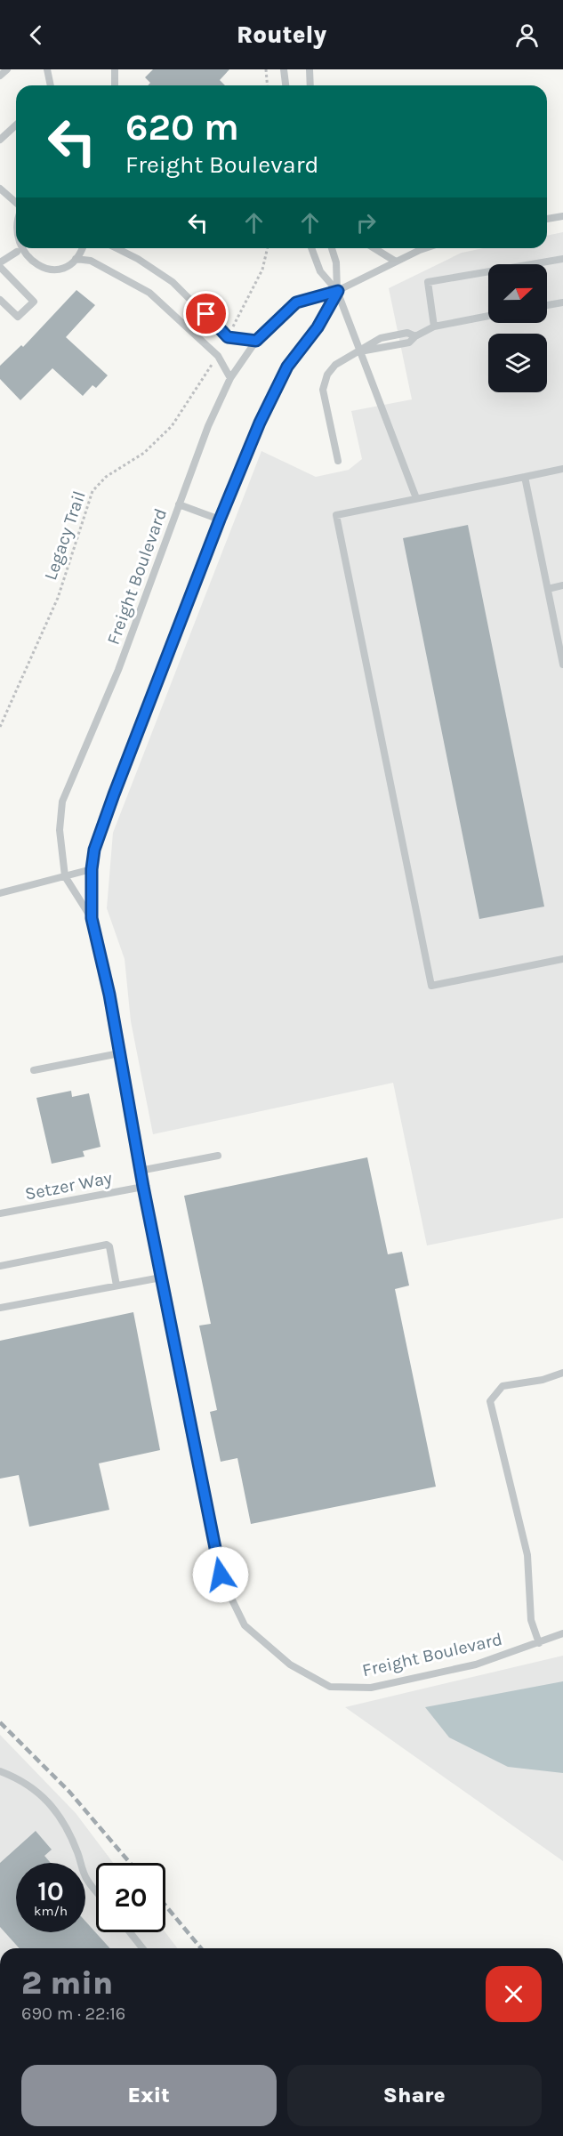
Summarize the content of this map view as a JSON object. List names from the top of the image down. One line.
{"streets":{"lane":["Freight Boulevard","Setzer Way"],"path":["Legacy Trail"]},"crossings":[["Freight Boulevard","Setzer Way"]],"north":"right","page":{"header":"Routely","turn":["620 m","Freight Boulevard"],"speed":"10 km/h","limit":"20","heading":["2 min","690 m · 22:16"],"buttons":["Exit","Share"]}}
